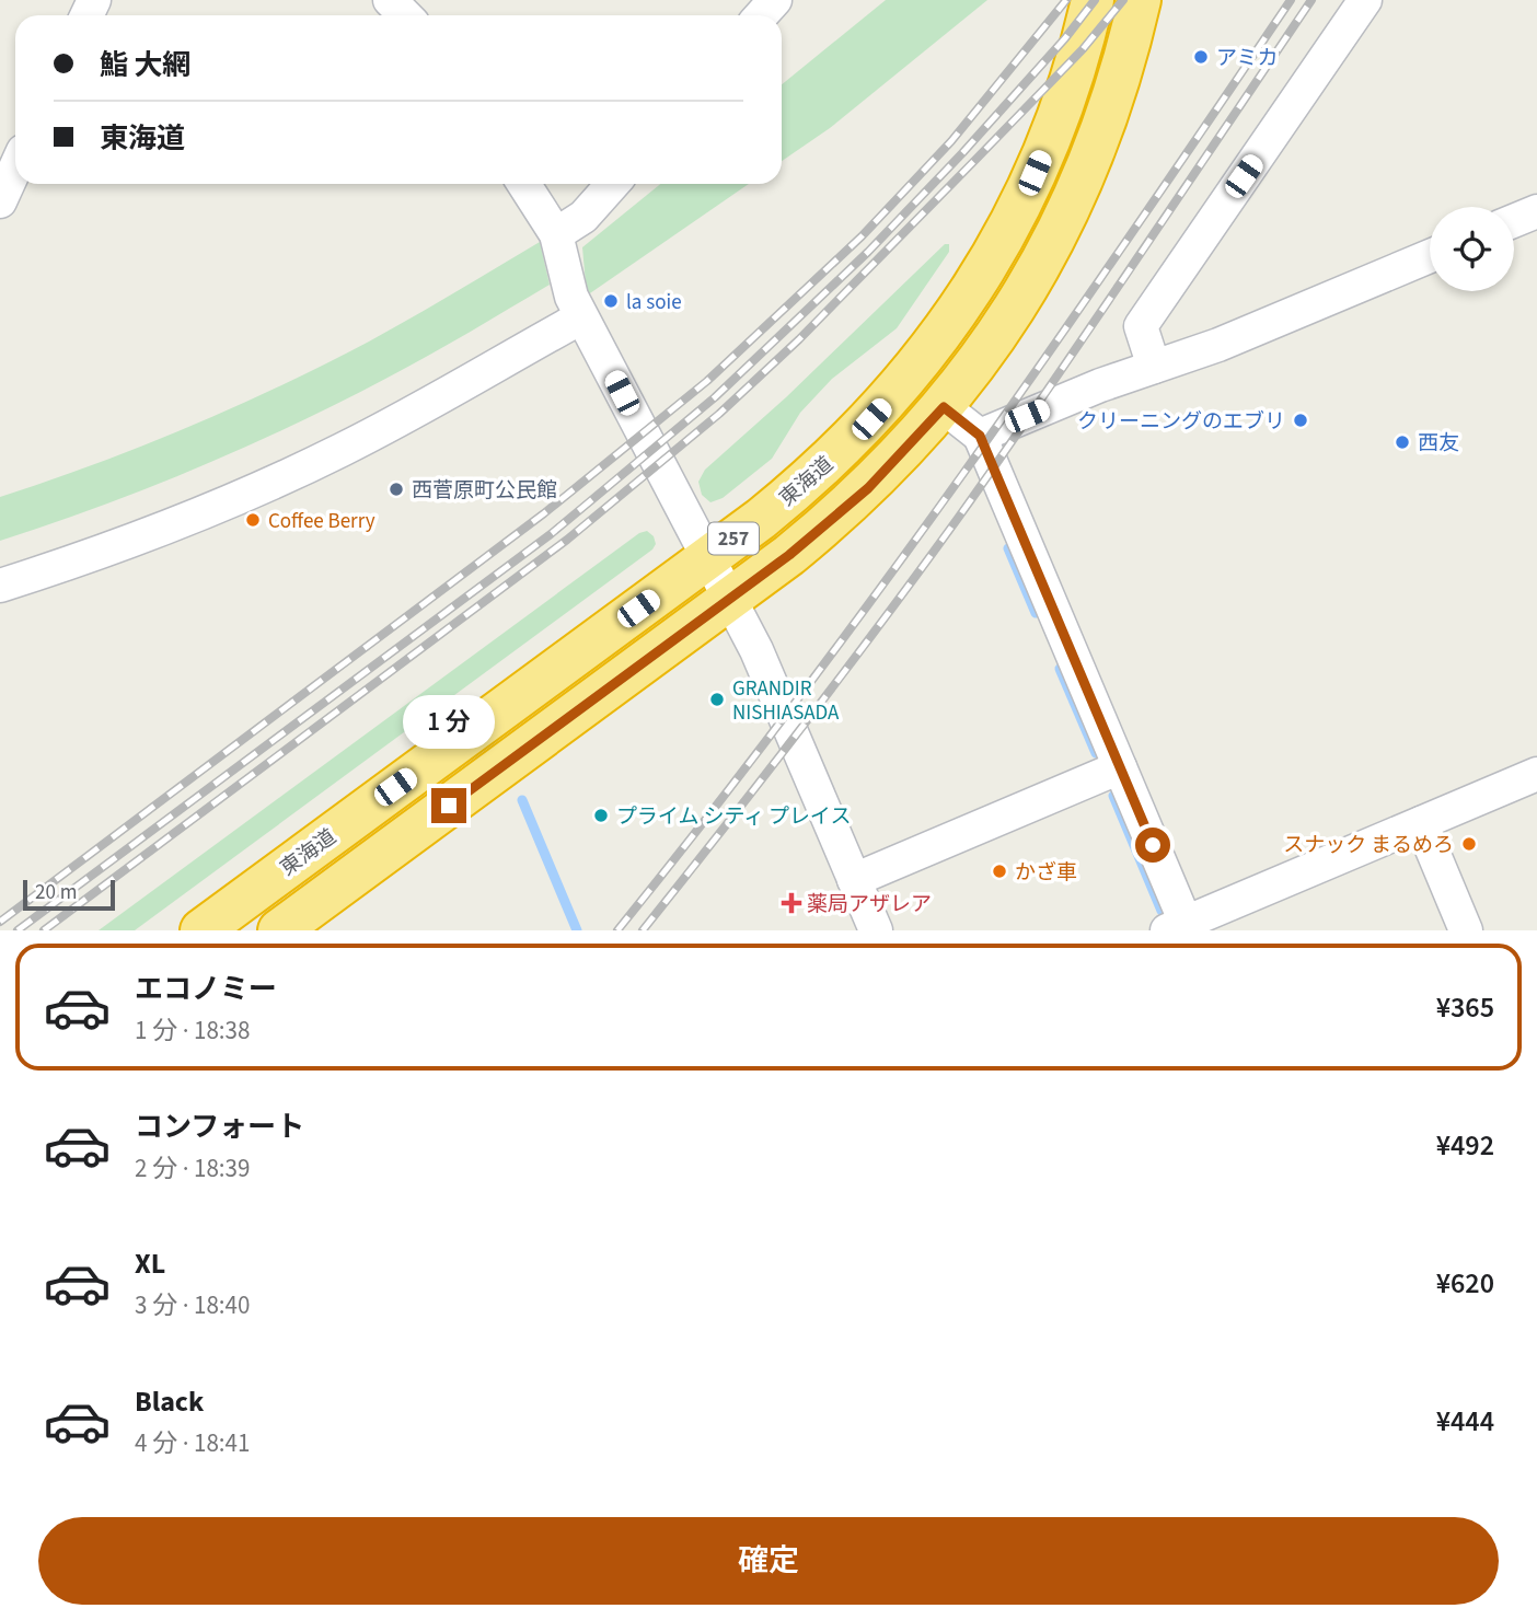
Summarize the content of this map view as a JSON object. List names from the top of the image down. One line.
{"streets":{"highway":["東海道","257"]},"places":{"other":["アミカ","la soie","クリーニングのエブリ","西友","西菅原町公民館","Coffee Berry","GRANDIR NISHIASADA","プライム シティ プレイス","スナック まるめろ","かざ車"],"health":["薬局アザレア"]},"scale_bar":"20 m","page":{"banner":["鮨 大網","東海道"],"bubble":"1 分","scale":"20 m","list":[{"name":"エコノミー","note":"1 分 · 18:38","value":"¥365"},{"name":"コンフォート","note":"2 分 · 18:39","value":"¥492"},{"name":"XL","note":"3 分 · 18:40","value":"¥620"},{"name":"Black","note":"4 分 · 18:41","value":"¥444"}],"buttons":"確定"}}
